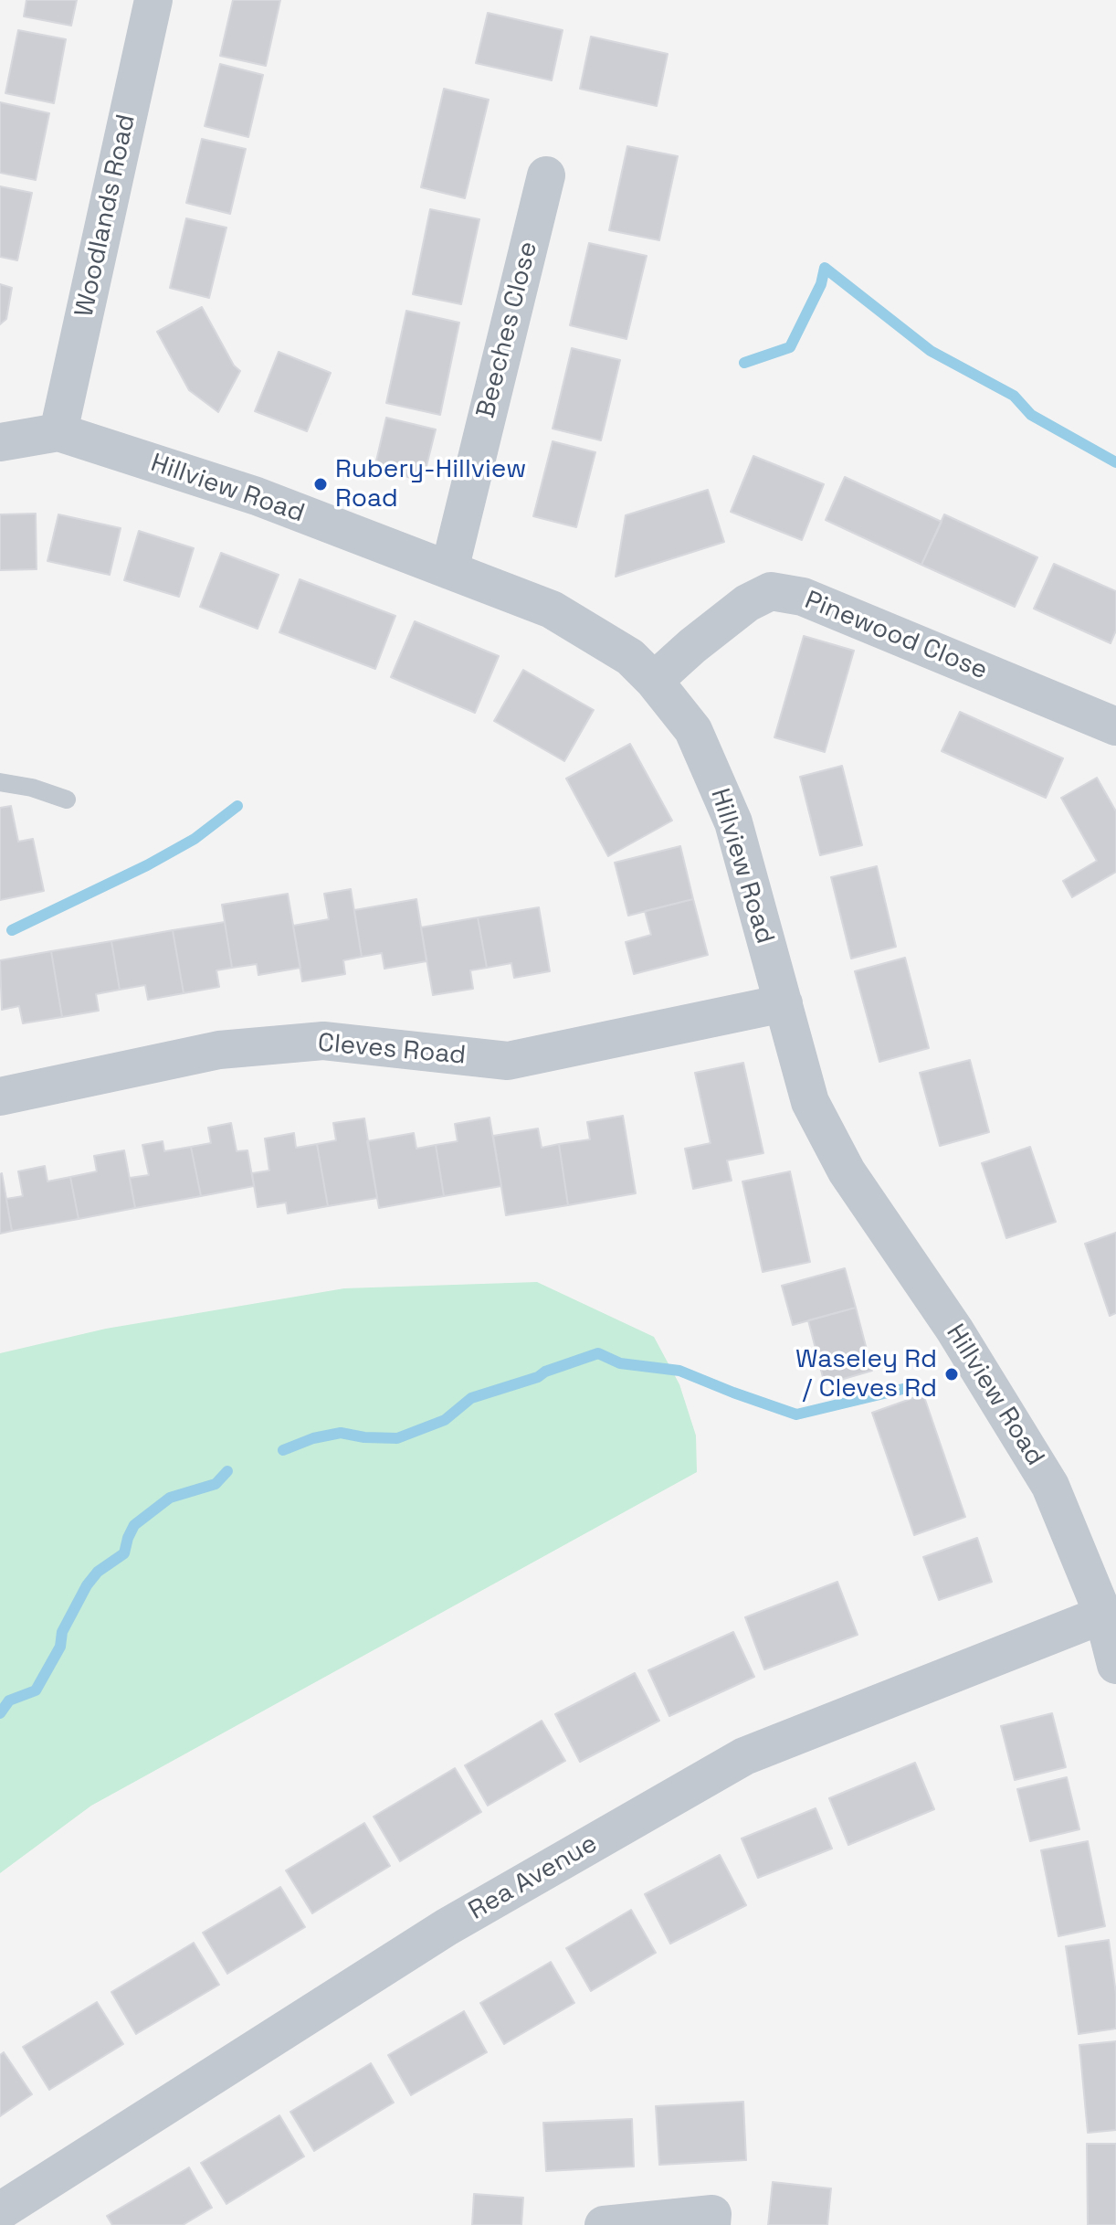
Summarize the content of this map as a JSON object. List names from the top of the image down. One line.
{"streets":{"street":["Woodlands Road","Beeches Close","Hillview Road","Pinewood Close","Cleves Road","Rea Avenue"]},"crossings":[["Woodlands Road","Hillview Road"],["Beeches Close","Hillview Road"],["Hillview Road","Pinewood Close"],["Hillview Road","Cleves Road"],["Hillview Road","Rea Avenue"]],"places":["Rubery-Hillview Road","Waseley Rd / Cleves Rd"]}
